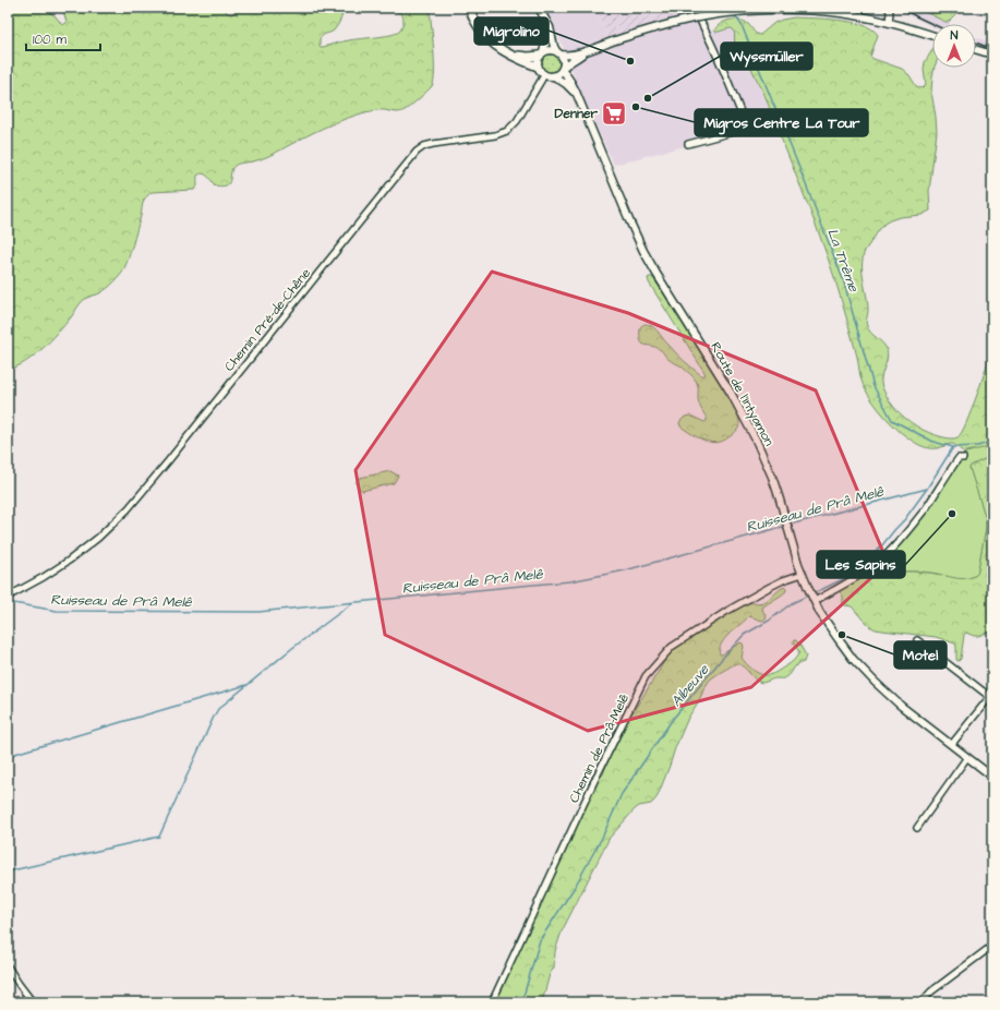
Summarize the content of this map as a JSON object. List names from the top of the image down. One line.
{"streets":{"main road":["Route de l'Intyamon"],"street":["Chemin Pré-de-Chêne","Chemin de Prâ-Melê"]},"crossings":[["Chemin Pré-de-Chêne","Route de l'Intyamon"],["Route de l'Intyamon","Chemin de Prâ-Melê"]],"water":["La Trême","Ruisseau de Prâ Melê","Albeuve"],"places":{"other":["Migrolino","Wyssmüller","Migros Centre La Tour","Les Sapins","Motel"],"supermarket":["Denner"]},"scale_bar":"100 m","north":"top"}
